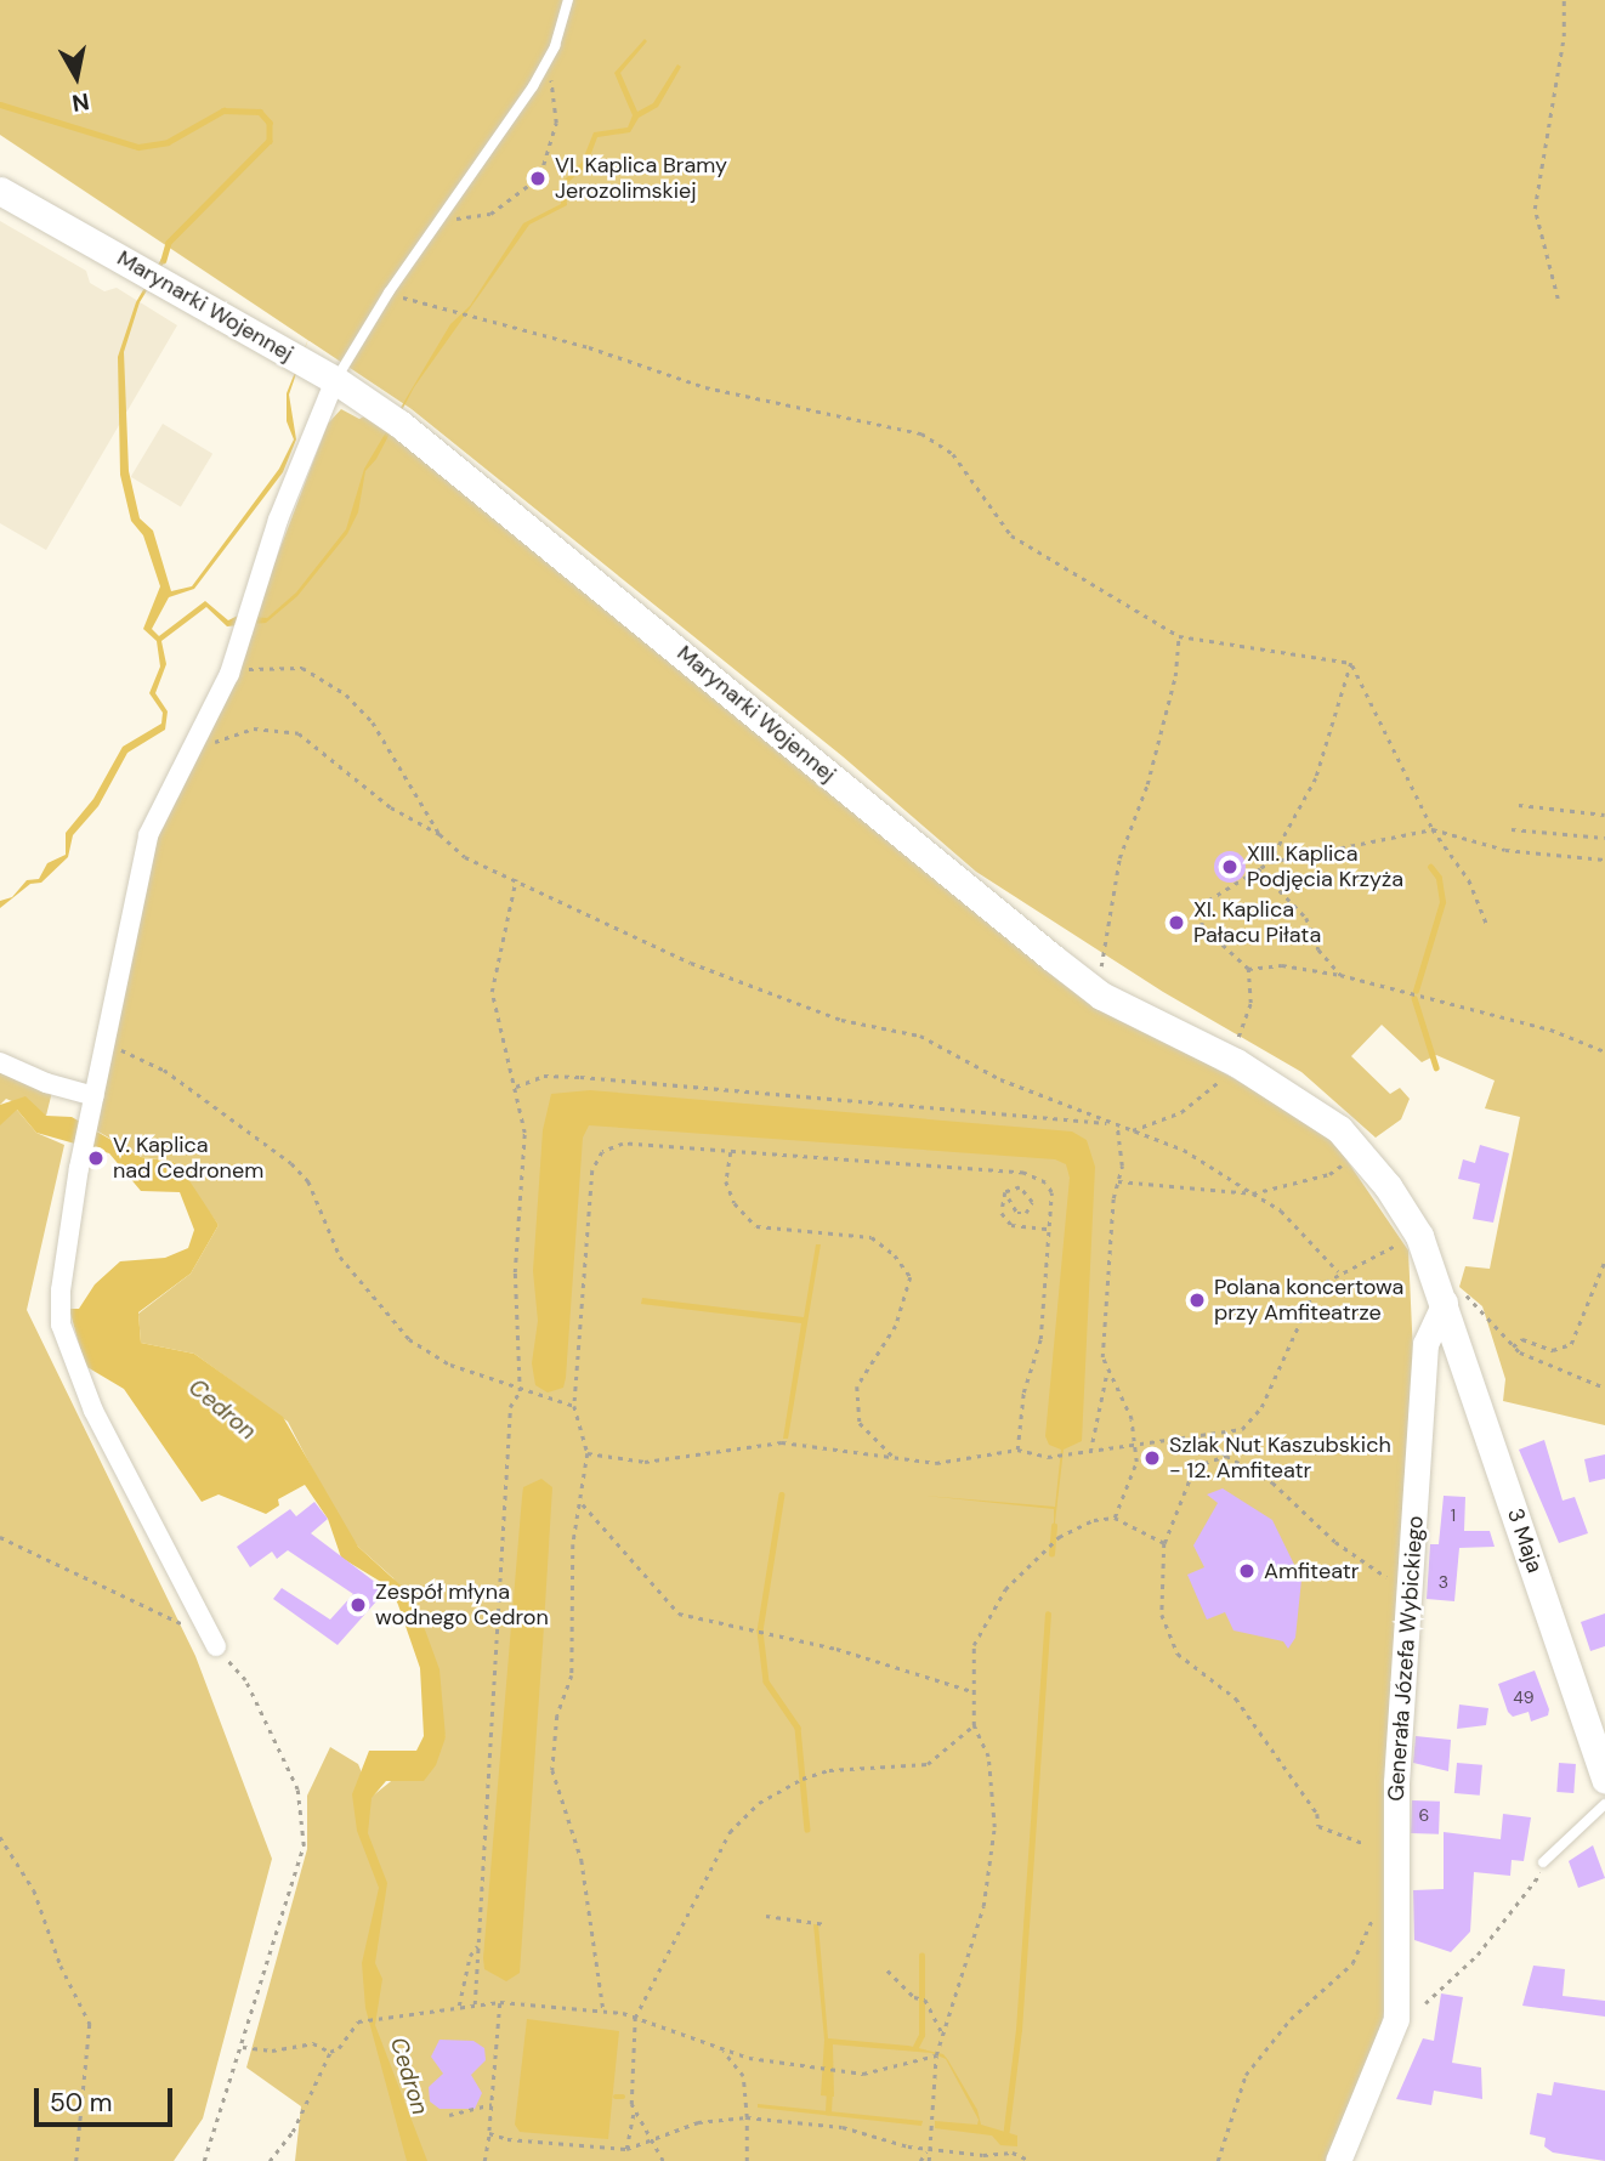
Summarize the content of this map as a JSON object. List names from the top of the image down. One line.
{"streets":{"main road":["Marynarki Wojennej","3 Maja"],"street":["Generała Józefa Wybickiego"]},"crossings":[["Marynarki Wojennej","3 Maja"],["Marynarki Wojennej","Generała Józefa Wybickiego"],["3 Maja","Generała Józefa Wybickiego"]],"water":["Cedron"],"places":["VI. Kaplica Bramy Jerozolimskiej","XIII. Kaplica Podjęcia Krzyża","XI. Kaplica Pałacu Piłata","V. Kaplica nad Cedronem","Polana koncertowa przy Amfiteatrze","Szlak Nut Kaszubskich - 12. Amfiteatr","Amfiteatr","Zespół młyna wodnego Cedron"],"house_numbers":["1","3","49","6"],"scale_bar":"50 m","north":"bottom"}
